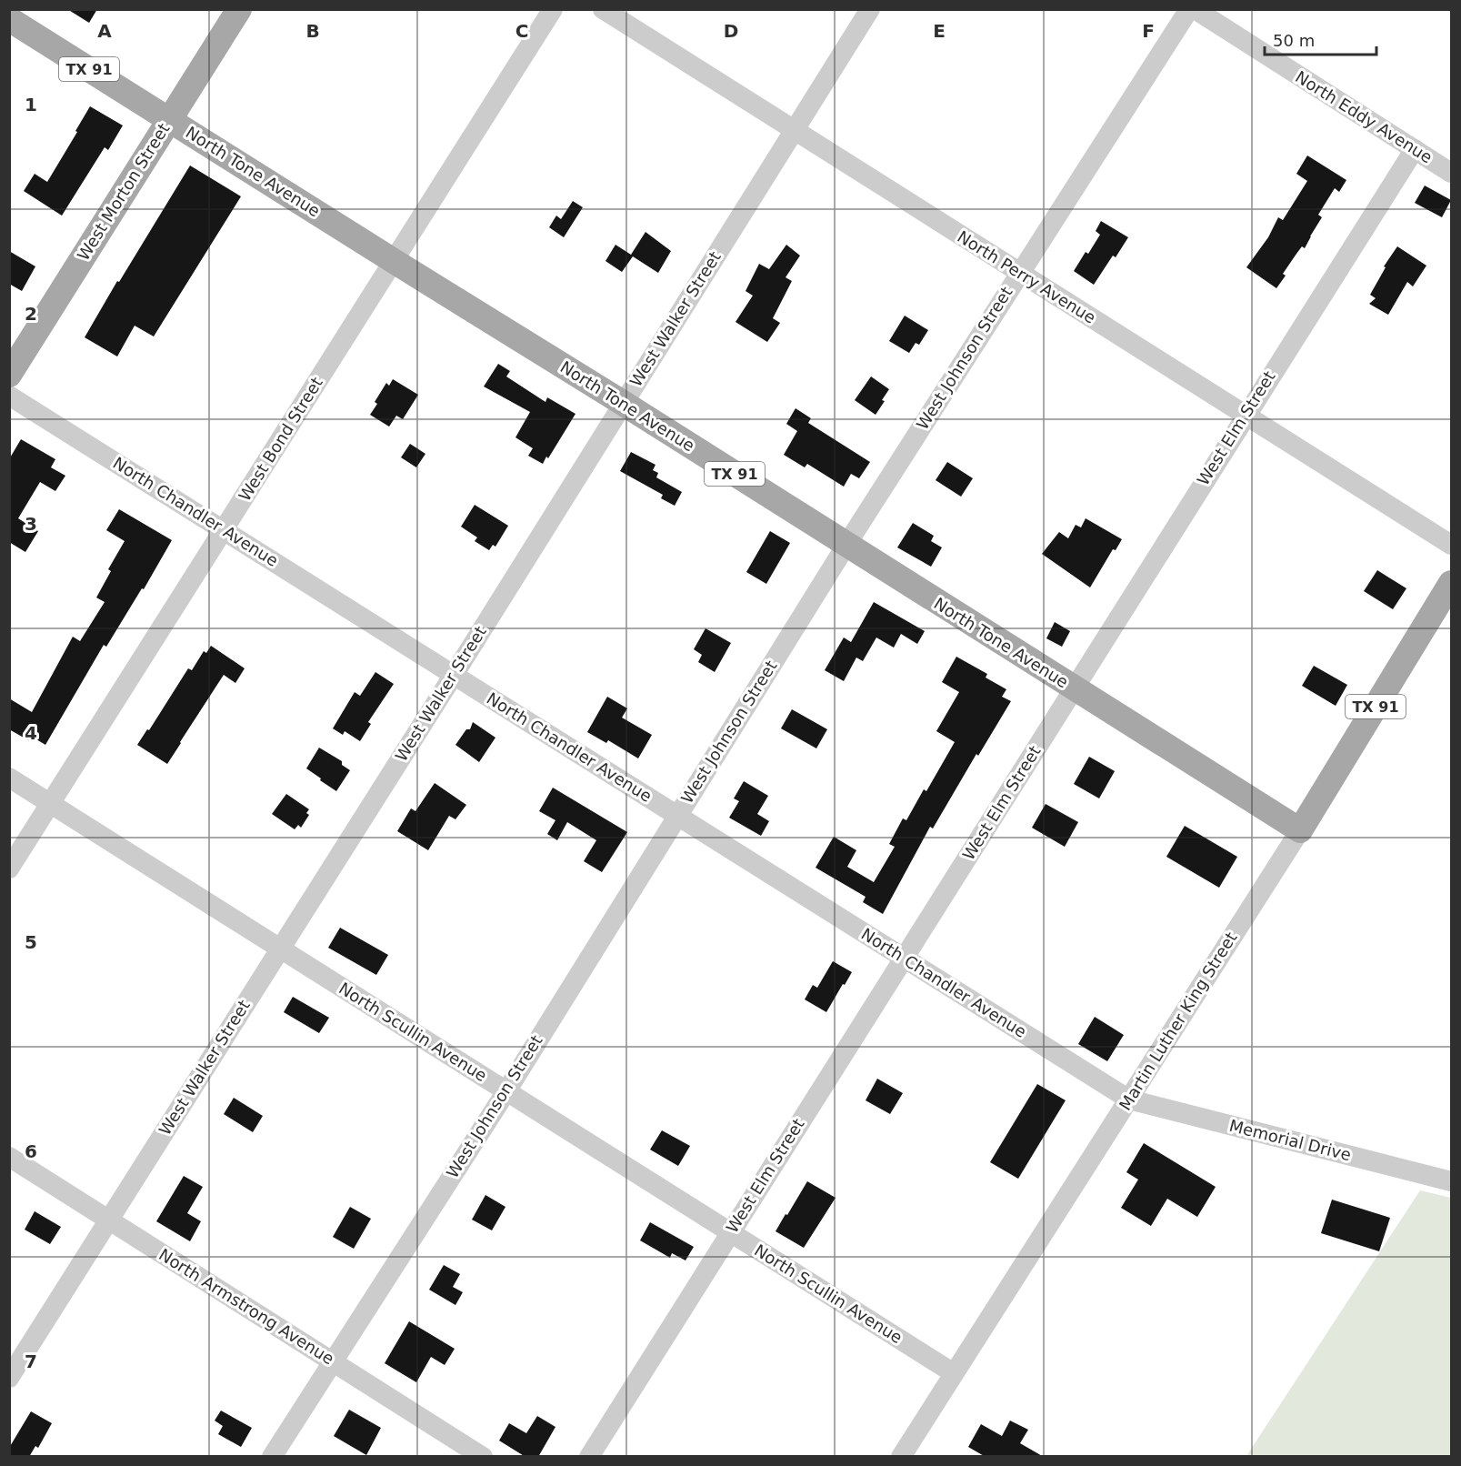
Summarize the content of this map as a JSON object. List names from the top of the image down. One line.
{"streets":{"main road":["TX 91","North Tone Avenue","West Morton Street","Martin Luther King Street"],"street":["North Eddy Avenue","North Perry Avenue","West Walker Street","West Johnson Street","West Elm Street","West Bond Street","North Chandler Avenue","North Scullin Avenue","Memorial Drive","North Armstrong Avenue"]},"crossings":[["North Eddy Avenue","West Elm Street"],["North Tone Avenue","West Morton Street"],["North Tone Avenue","West Walker Street"],["North Tone Avenue","West Johnson Street"],["North Tone Avenue","West Elm Street"],["North Tone Avenue","West Bond Street"],["North Tone Avenue","Martin Luther King Street"],["North Perry Avenue","West Walker Street"],["North Perry Avenue","West Johnson Street"],["North Perry Avenue","West Elm Street"],["West Walker Street","North Chandler Avenue"],["West Walker Street","North Scullin Avenue"],["West Walker Street","North Armstrong Avenue"],["West Johnson Street","North Chandler Avenue"],["West Johnson Street","North Scullin Avenue"],["West Johnson Street","North Armstrong Avenue"],["West Elm Street","North Chandler Avenue"],["West Elm Street","North Scullin Avenue"],["West Bond Street","North Chandler Avenue"],["West Bond Street","North Scullin Avenue"],["North Chandler Avenue","Martin Luther King Street"],["North Chandler Avenue","Memorial Drive"],["Martin Luther King Street","North Scullin Avenue"],["Martin Luther King Street","Memorial Drive"]],"scale_bar":"50 m","grid":{"columns":["A","B","C","D","E","F"],"rows":["1","2","3","4","5","6","7"]}}
